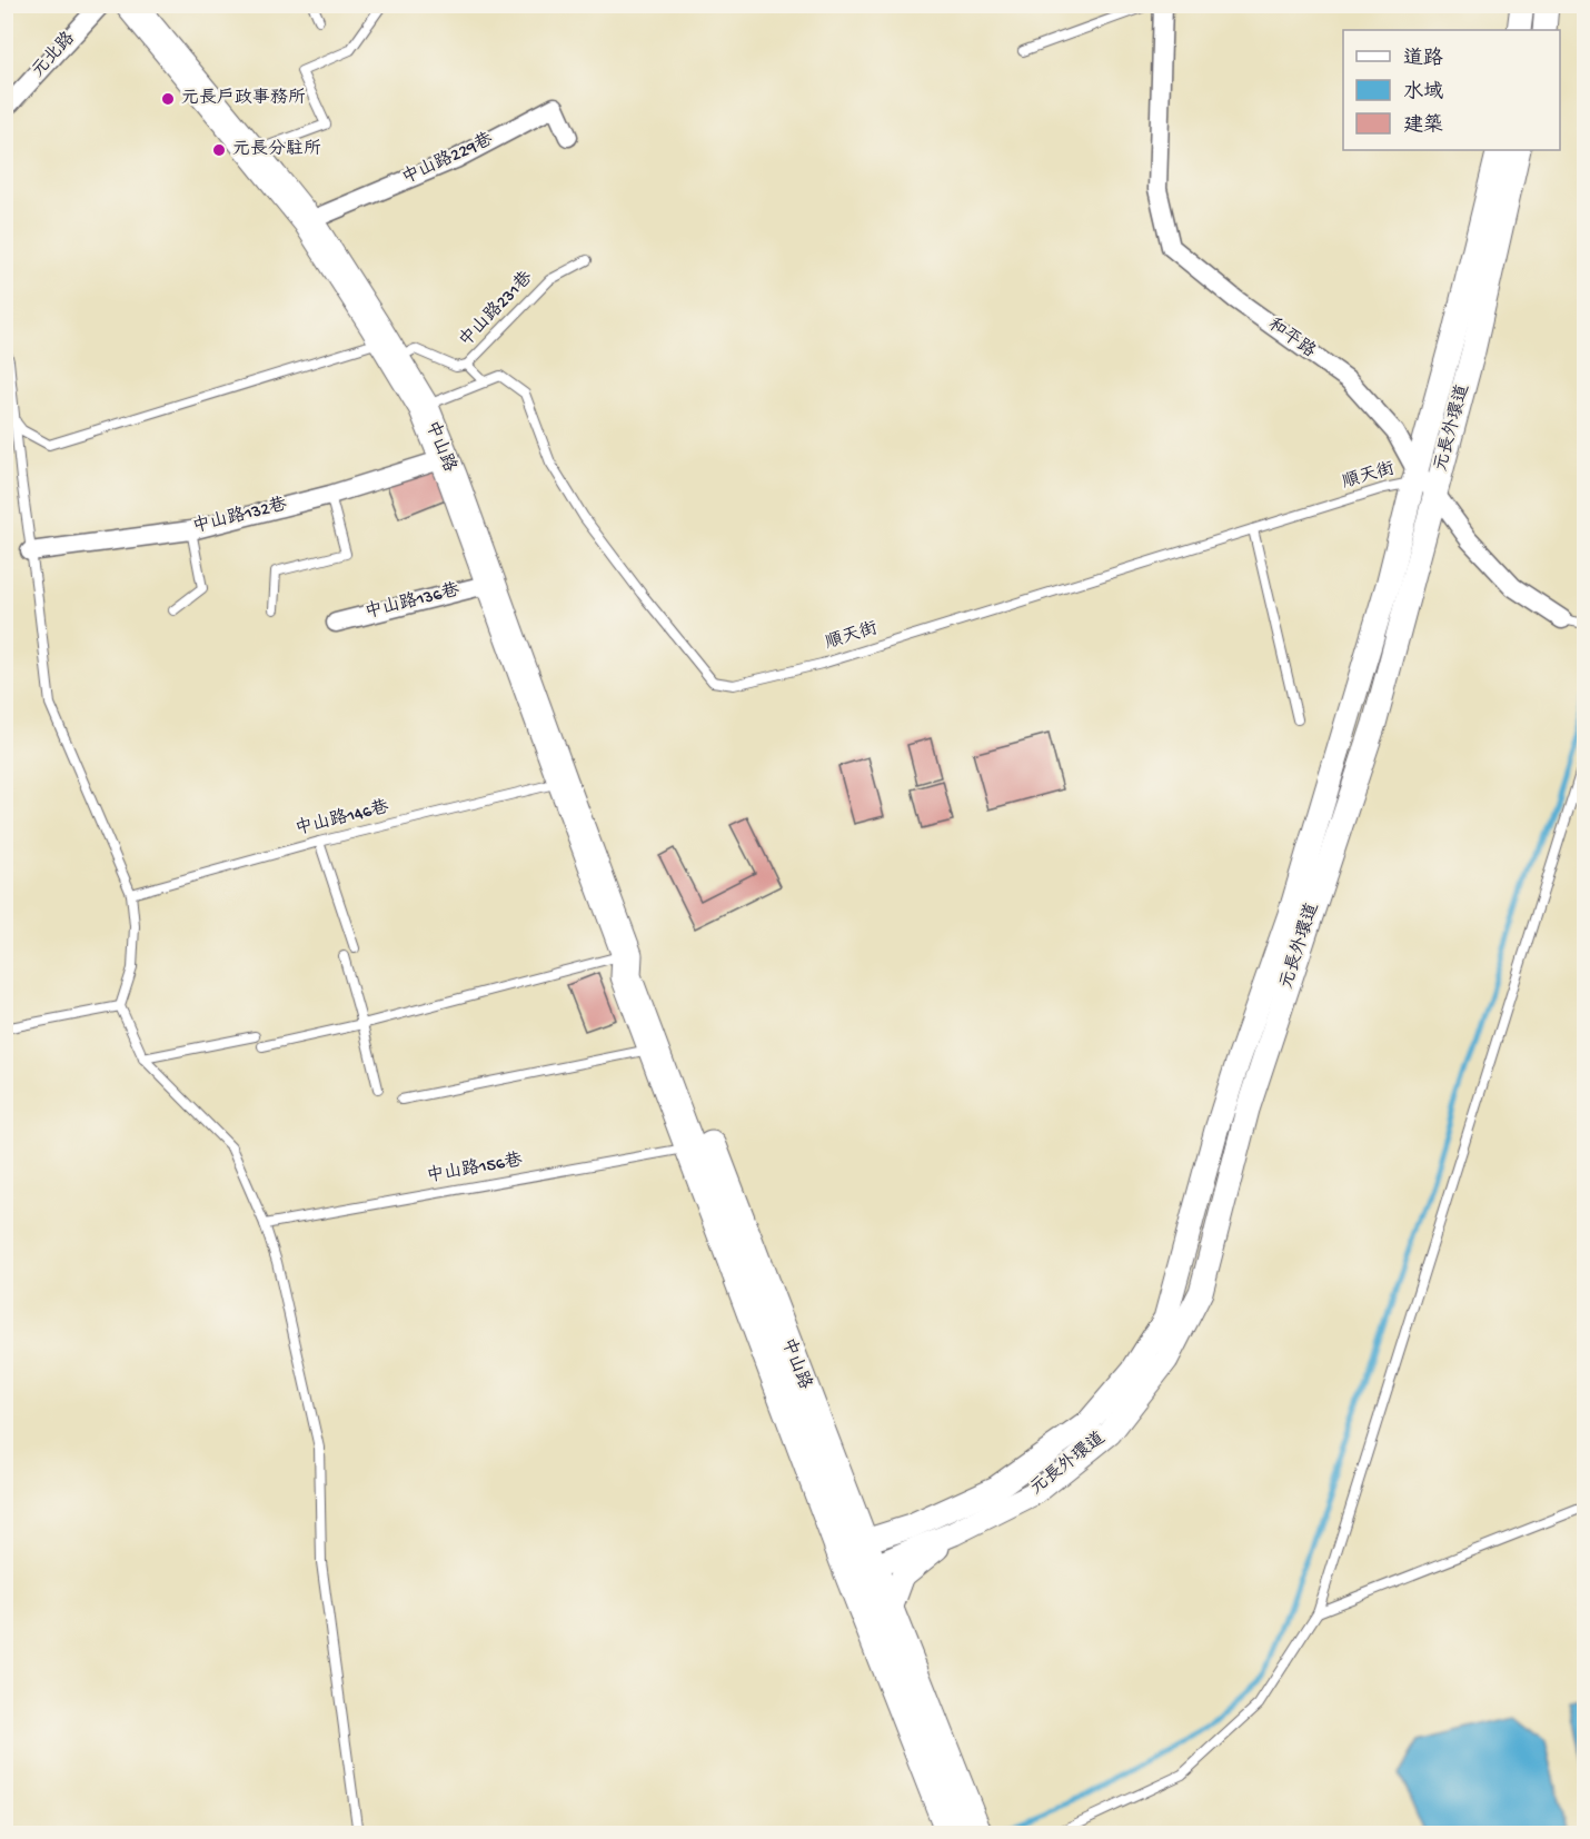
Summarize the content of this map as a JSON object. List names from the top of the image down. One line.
{"streets":{"main road":["中山路"],"street":["元北路","中山路229巷","和平路","元長外環道","中山路132巷","中山路136巷"],"lane":["中山路231巷","順天街","中山路146巷","中山路156巷"]},"crossings":[["中山路229巷","中山路"],["和平路","元長外環道"],["和平路","順天街"],["元長外環道","中山路"],["元長外環道","順天街"],["中山路","順天街"],["中山路","中山路132巷"],["中山路","中山路136巷"],["中山路","中山路146巷"],["中山路","中山路156巷"]],"places":["元長戶政事務所","元長分駐所"],"legend":["道路","水域","建築"]}
